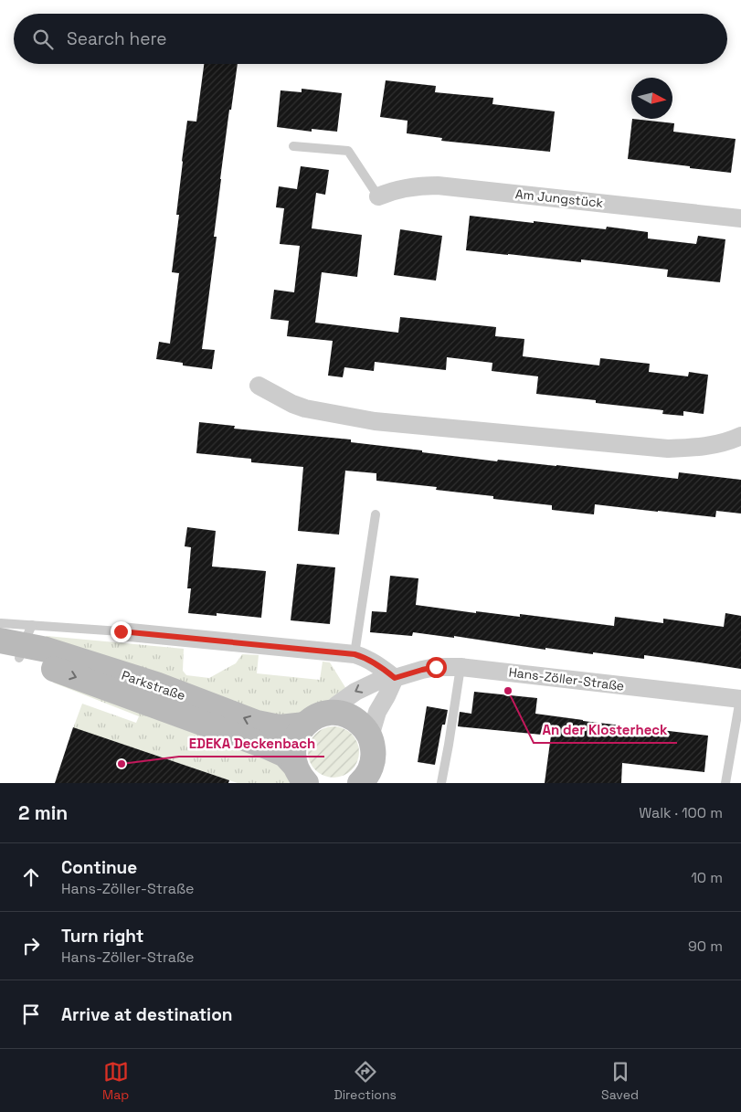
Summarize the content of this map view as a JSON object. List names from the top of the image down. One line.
{"streets":{"main road":["Parkstraße"],"street":["Am Jungstück","Hans-Zöller-Straße"]},"places":["An der Klosterheck","EDEKA Deckenbach"],"north":"right","page":{"search":"Search here","heading":["2 min","Walk · 100 m"],"list":[["Continue","Hans-Zöller-Straße","10 m"],["Turn right","Hans-Zöller-Straße","90 m"],"Arrive at destination"],"nav":["Map","Directions","Saved"]}}
